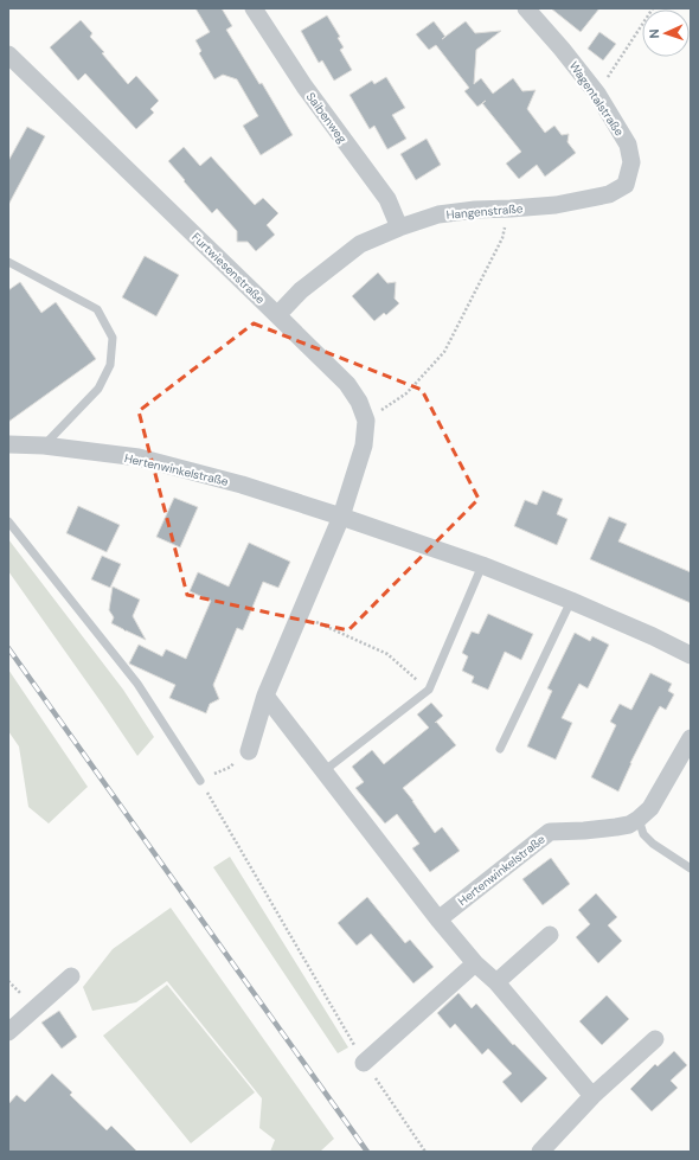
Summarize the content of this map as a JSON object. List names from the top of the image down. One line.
{"streets":{"street":["Wagentalstraße","Saibenweg","Hangenstraße","Furtwiesenstraße","Hertenwinkelstraße"]},"crossings":[["Wagentalstraße","Hangenstraße"],["Saibenweg","Hangenstraße"],["Hangenstraße","Furtwiesenstraße"],["Furtwiesenstraße","Hertenwinkelstraße"]],"north":"left"}
